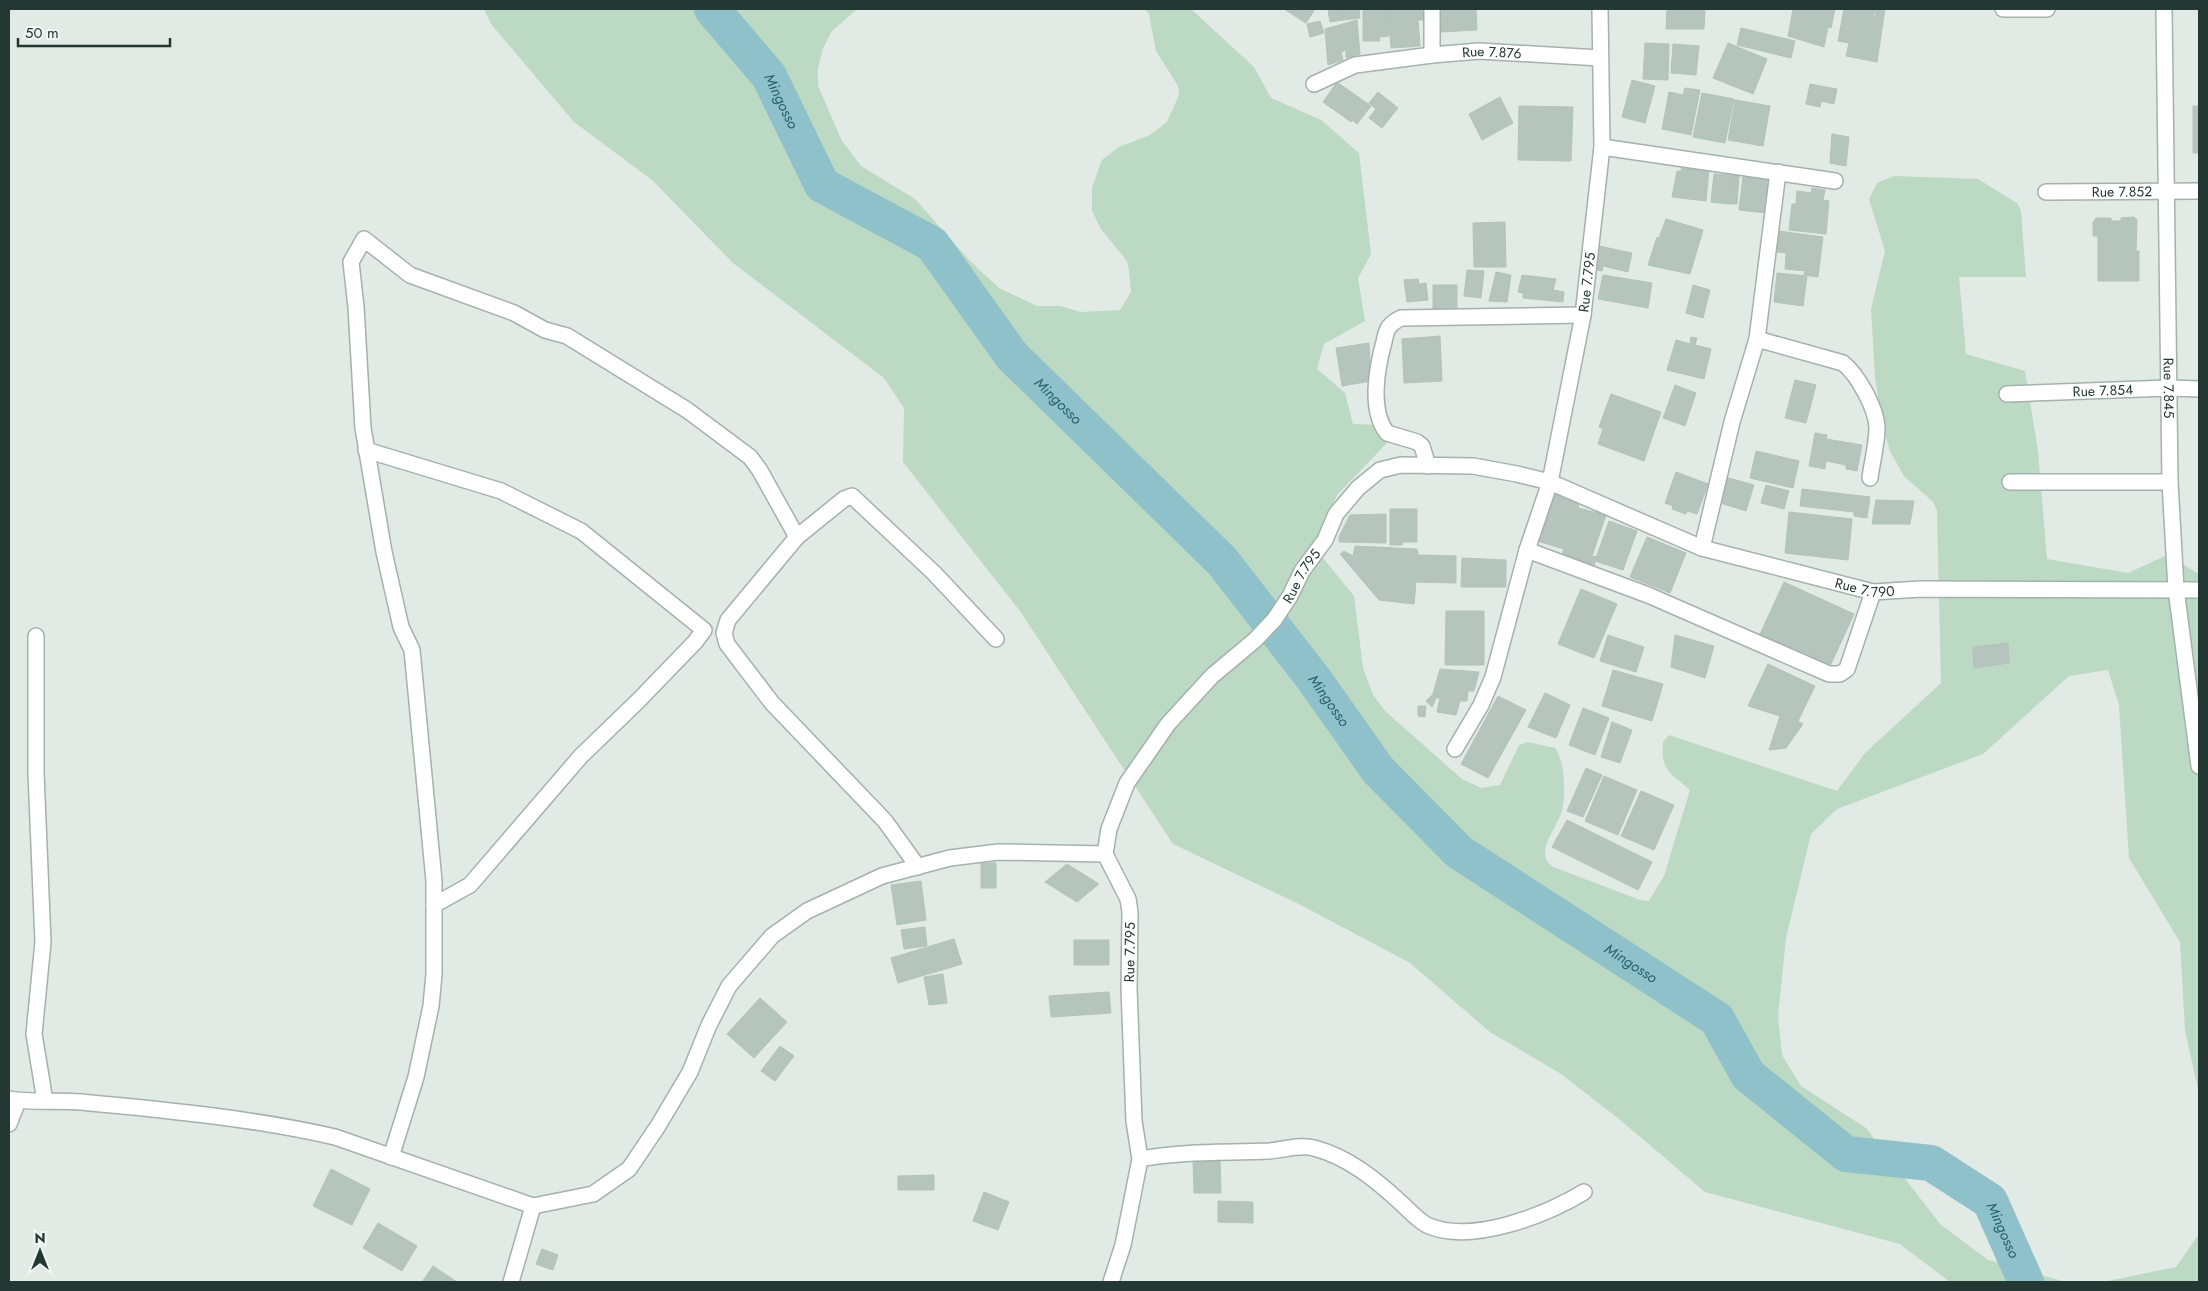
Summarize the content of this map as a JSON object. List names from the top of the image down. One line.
{"streets":{"street":["Rue 7.876","Rue 7.852","Rue 7.795","Rue 7.845","Rue 7.854","Rue 7.790"]},"crossings":[["Rue 7.876","Rue 7.795"],["Rue 7.852","Rue 7.845"],["Rue 7.795","Rue 7.790"],["Rue 7.845","Rue 7.854"],["Rue 7.845","Rue 7.790"]],"water":["Mingosso"],"scale_bar":"50 m","north":"top"}
